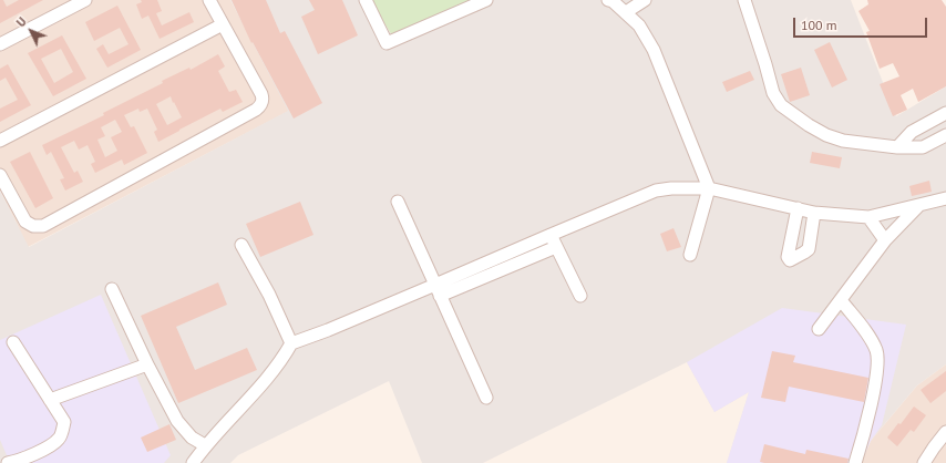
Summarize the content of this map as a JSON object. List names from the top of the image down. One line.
{"scale_bar":"100 m","north":"top left"}
